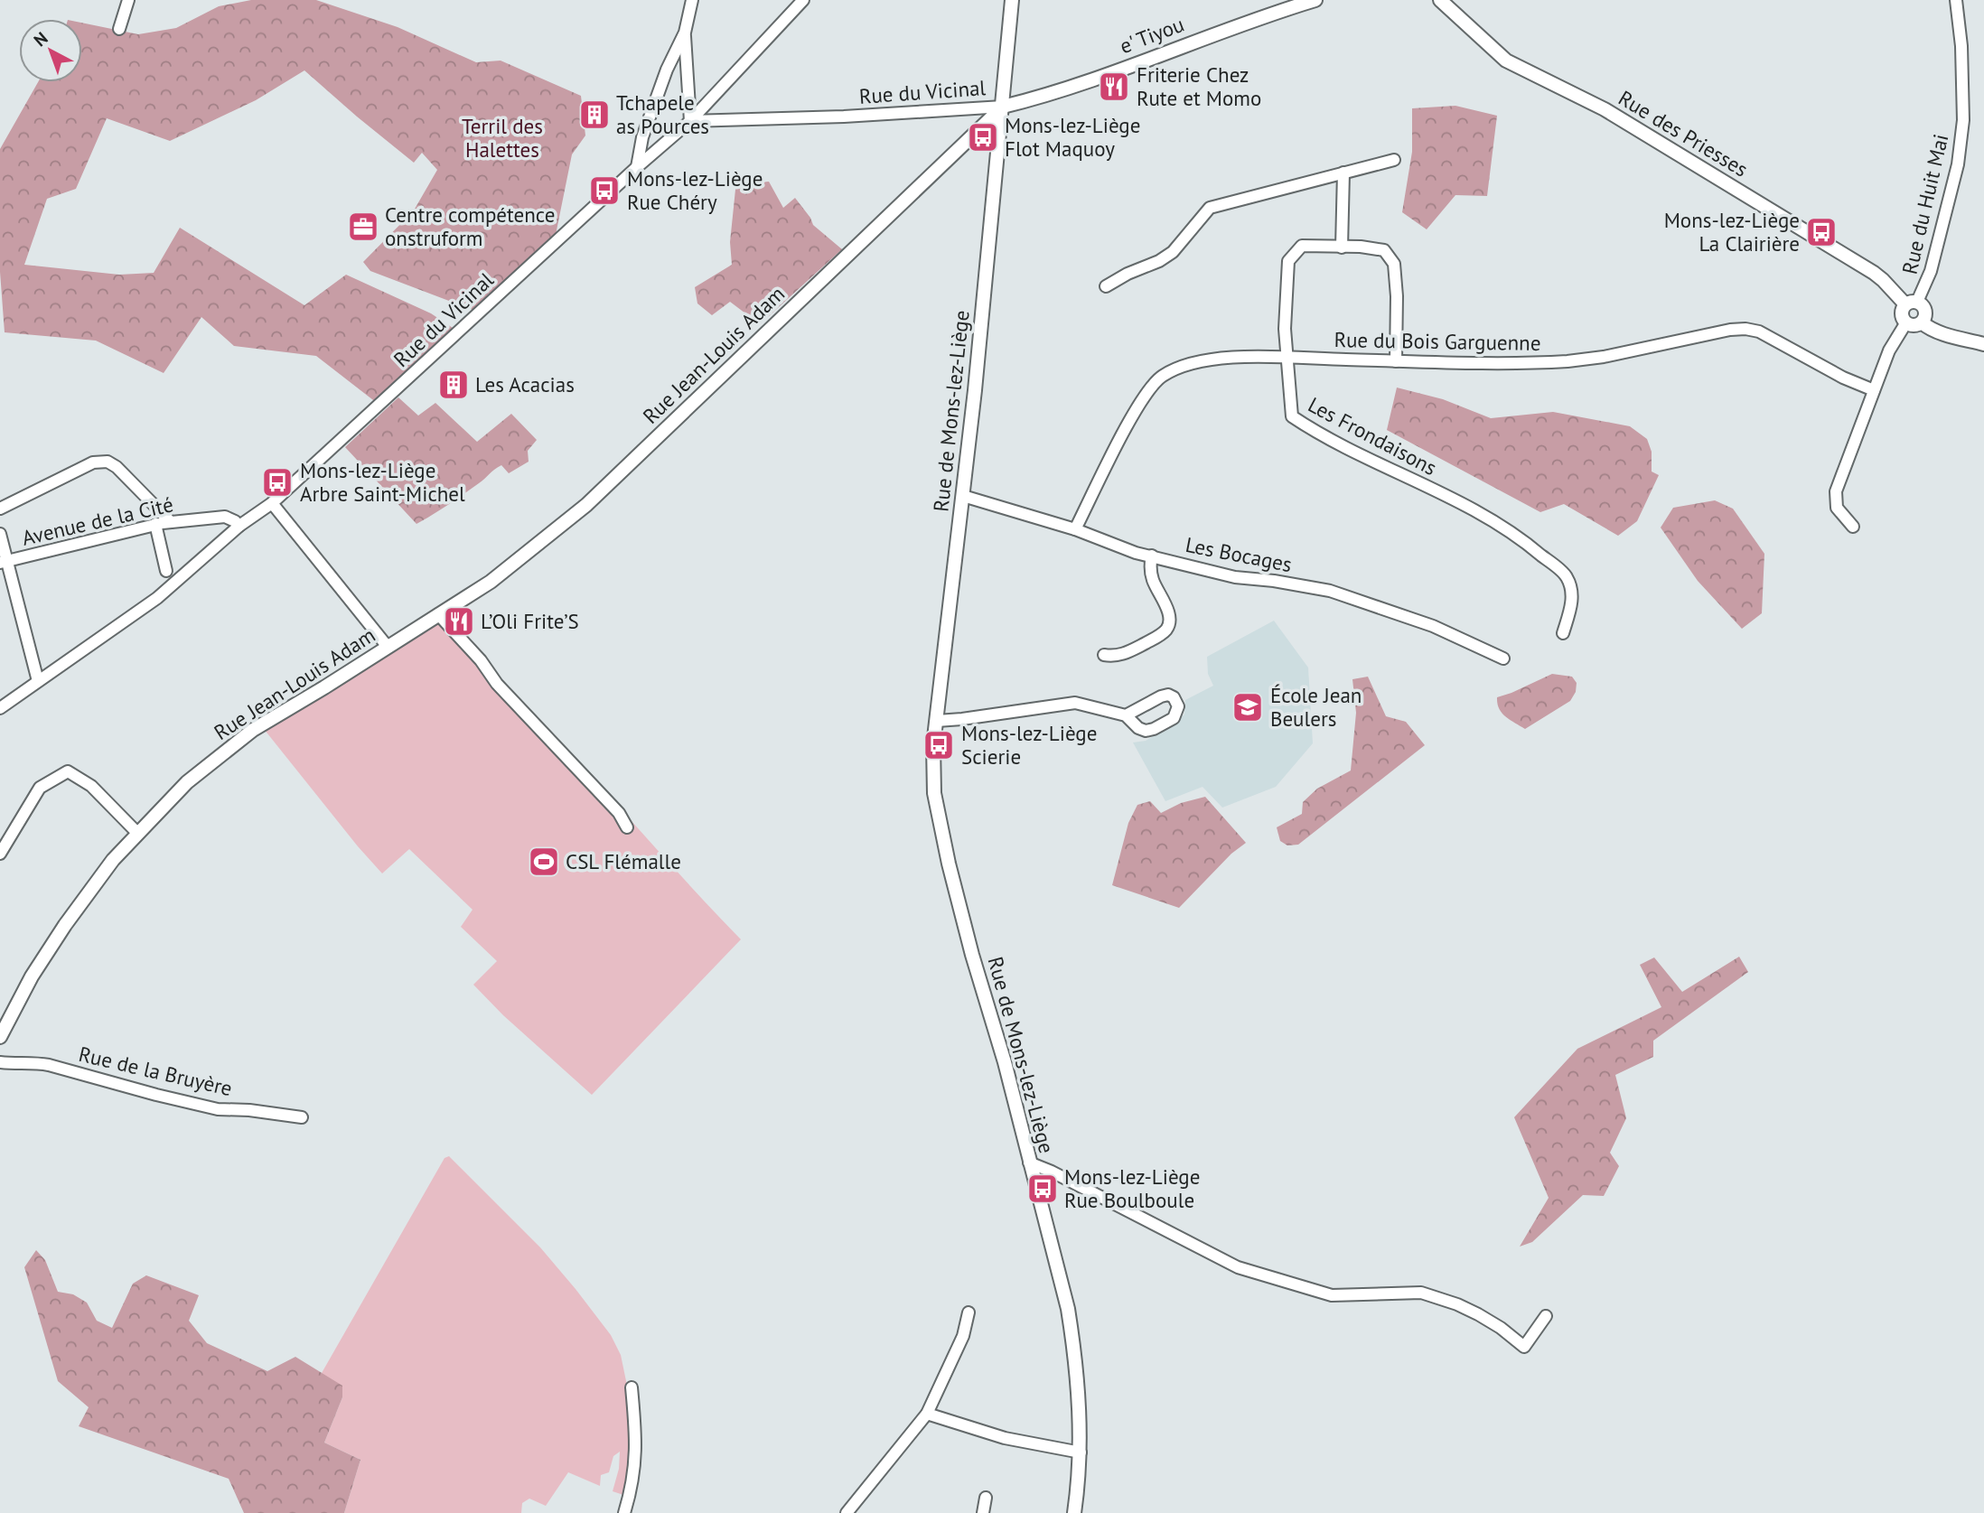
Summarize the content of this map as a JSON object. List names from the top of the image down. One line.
{"streets":{"street":["e' Tiyou","Rue du Vicinal","Rue des Priesses","Rue du Huit Mai","Rue du Bois Garguenne","Rue Jean-Louis Adam","Rue de Mons-lez-Liège","Les Frondaisons","Avenue de la Cité","Les Bocages","Rue de la Bruyère"]},"crossings":[["e' Tiyou","Rue du Vicinal"],["e' Tiyou","Rue Jean-Louis Adam"],["e' Tiyou","Rue de Mons-lez-Liège"],["Rue du Vicinal","Rue Jean-Louis Adam"],["Rue du Vicinal","Rue de Mons-lez-Liège"],["Rue du Vicinal","Avenue de la Cité"],["Rue des Priesses","Rue du Huit Mai"],["Rue du Bois Garguenne","Les Frondaisons"],["Rue du Bois Garguenne","Les Bocages"],["Rue Jean-Louis Adam","Rue de Mons-lez-Liège"],["Rue de Mons-lez-Liège","Les Bocages"]],"parks":["Terril des Halettes"],"places":{"restaurant":["Friterie Chez Rute et Momo","L’Oli Frite’S"],"building":["Tchapele as Pources","Les Acacias"],"bus stop":["Mons-lez-Liège Flot Maquoy","Mons-lez-Liège Rue Chéry","Mons-lez-Liège La Clairière","Mons-lez-Liège Arbre Saint-Michel","Mons-lez-Liège Scierie","Mons-lez-Liège Rue Boulboule"],"office":["Centre compétence onstruform"],"school or university":["École Jean Beulers"],"sports":["CSL Flémalle"]},"north":"top left"}
